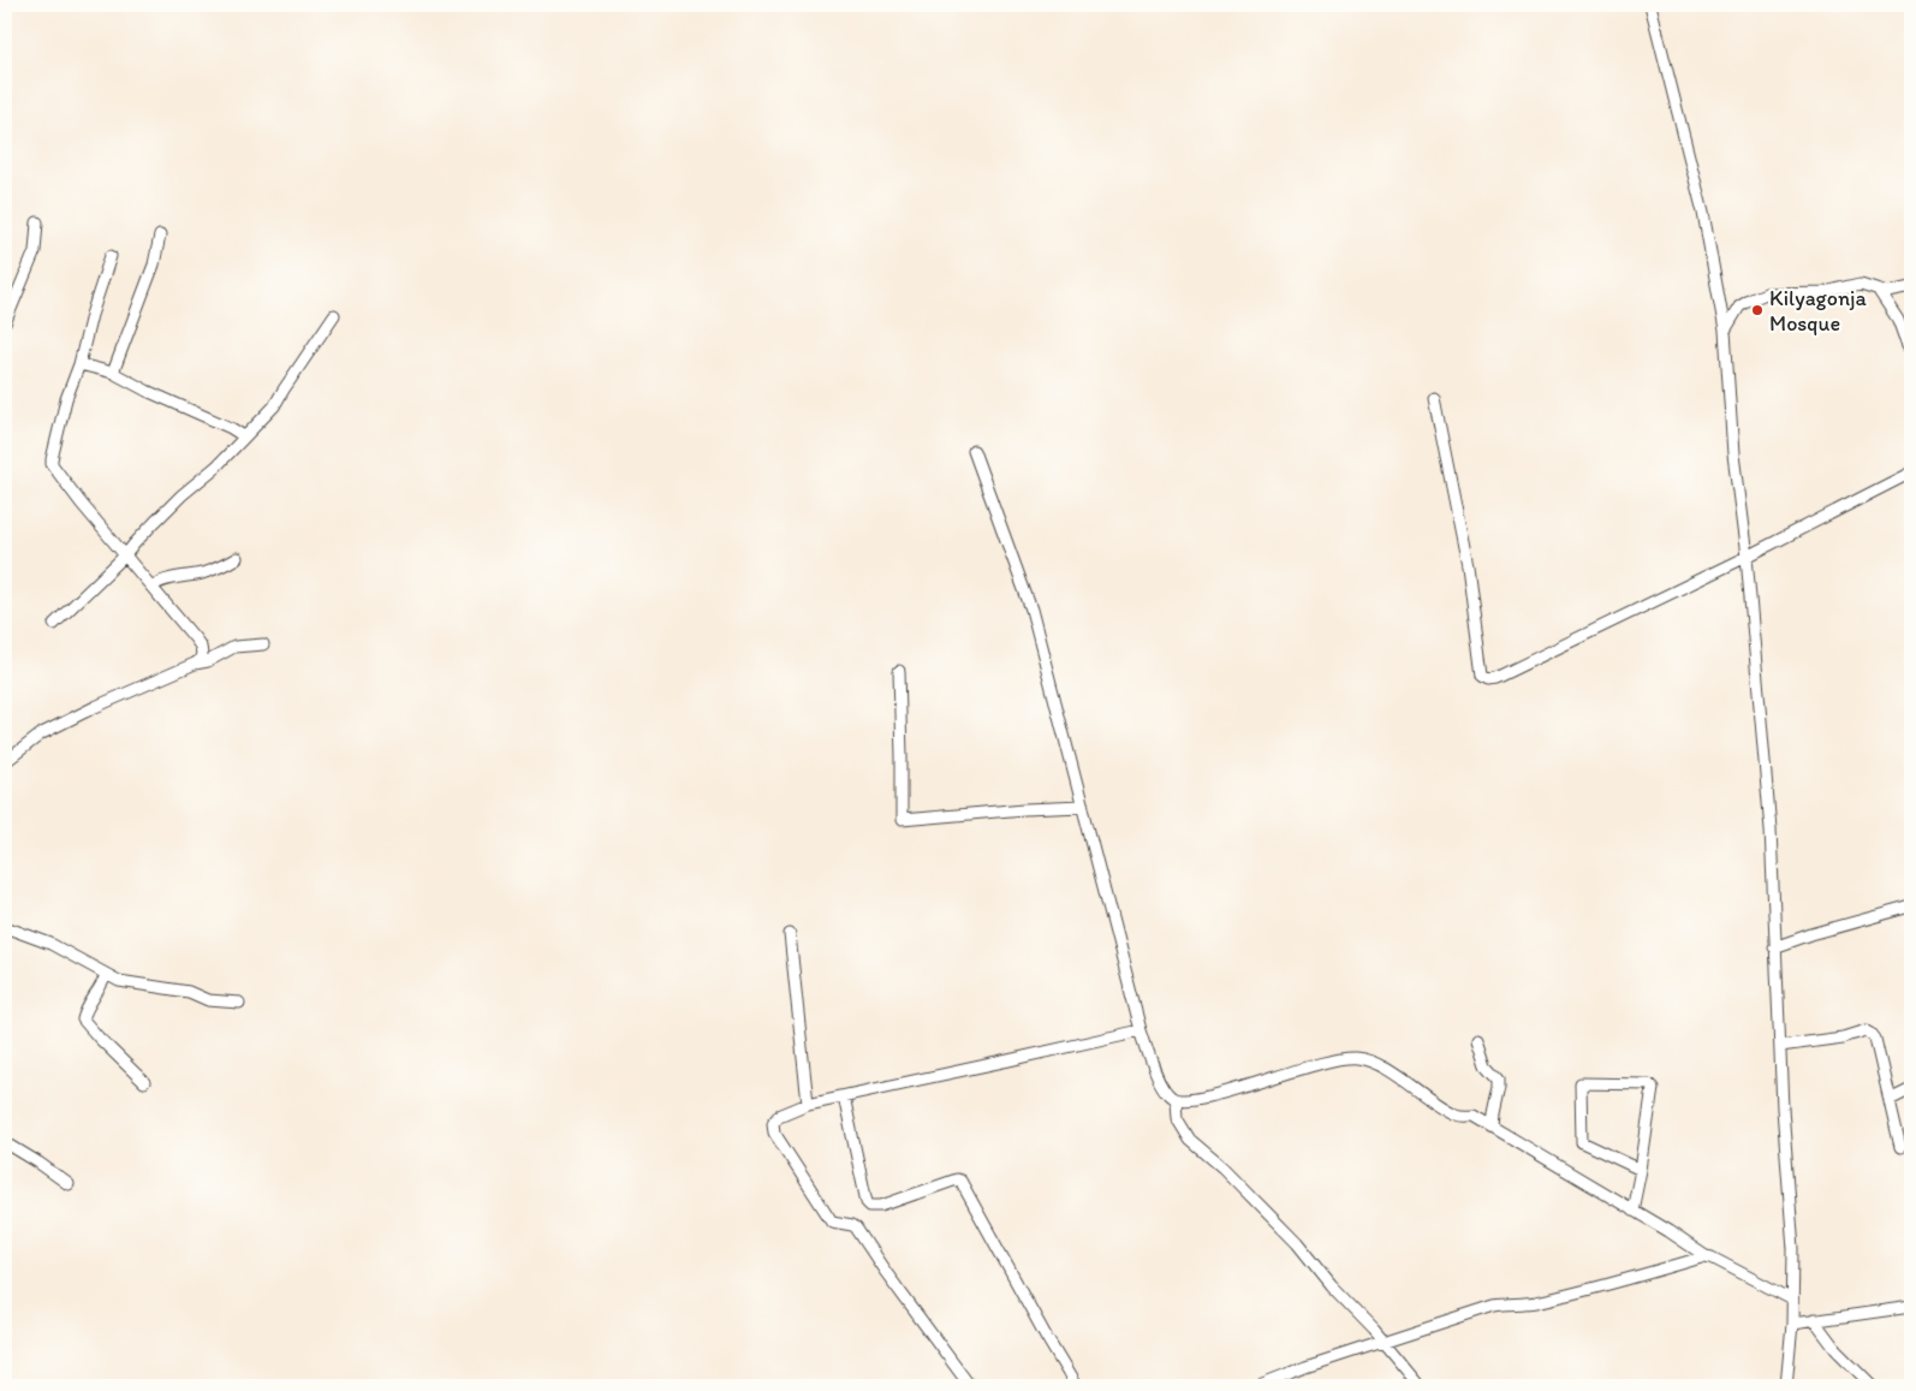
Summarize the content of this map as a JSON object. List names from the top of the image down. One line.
{"places":["Kilyagonja Mosque"]}
